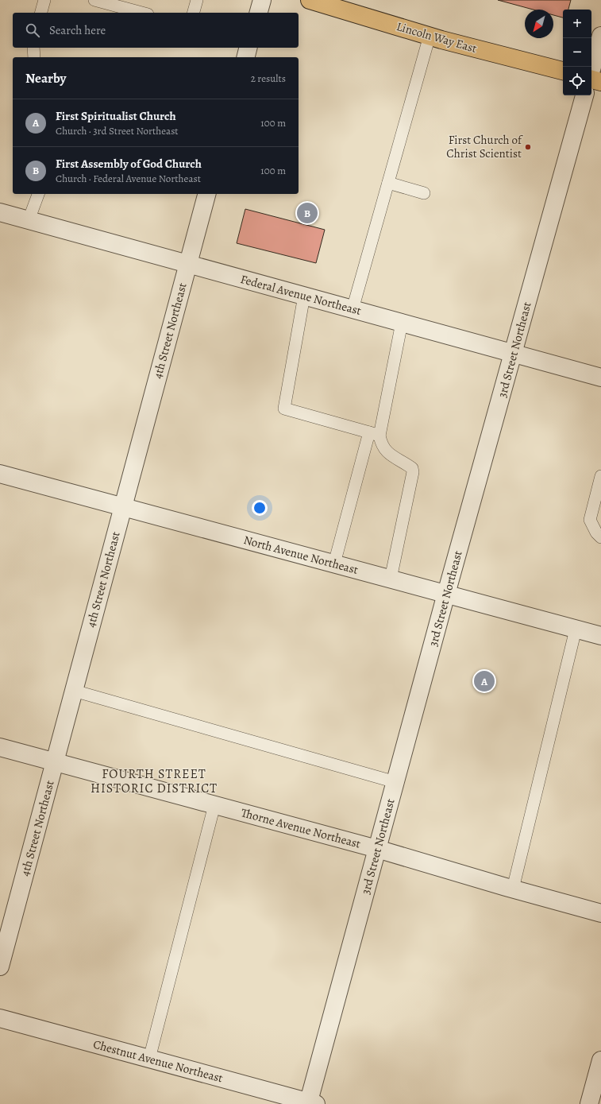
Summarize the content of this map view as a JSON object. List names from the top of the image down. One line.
{"streets":{"main road":["Lincoln Way East"],"street":["Federal Avenue Northeast","4th Street Northeast","3rd Street Northeast","North Avenue Northeast","Thorne Avenue Northeast","Chestnut Avenue Northeast"]},"crossings":[["Federal Avenue Northeast","4th Street Northeast"],["Federal Avenue Northeast","3rd Street Northeast"],["4th Street Northeast","North Avenue Northeast"],["4th Street Northeast","Thorne Avenue Northeast"],["3rd Street Northeast","North Avenue Northeast"],["3rd Street Northeast","Thorne Avenue Northeast"],["3rd Street Northeast","Chestnut Avenue Northeast"]],"districts":["FOURTH STREET HISTORIC DISTRICT"],"places":["First Church of Christ Scientist"],"north":"bottom left","page":{"map_buttons":["+","−"],"search":"Search here","heading":["Nearby","2 results"],"list":[{"mark":"A","name":"First Spiritualist Church","note":"Church · 3rd Street Northeast","value":"100 m"},{"mark":"B","name":"First Assembly of God Church","note":"Church · Federal Avenue Northeast","value":"100 m"}],"pins":["B","A"]}}
